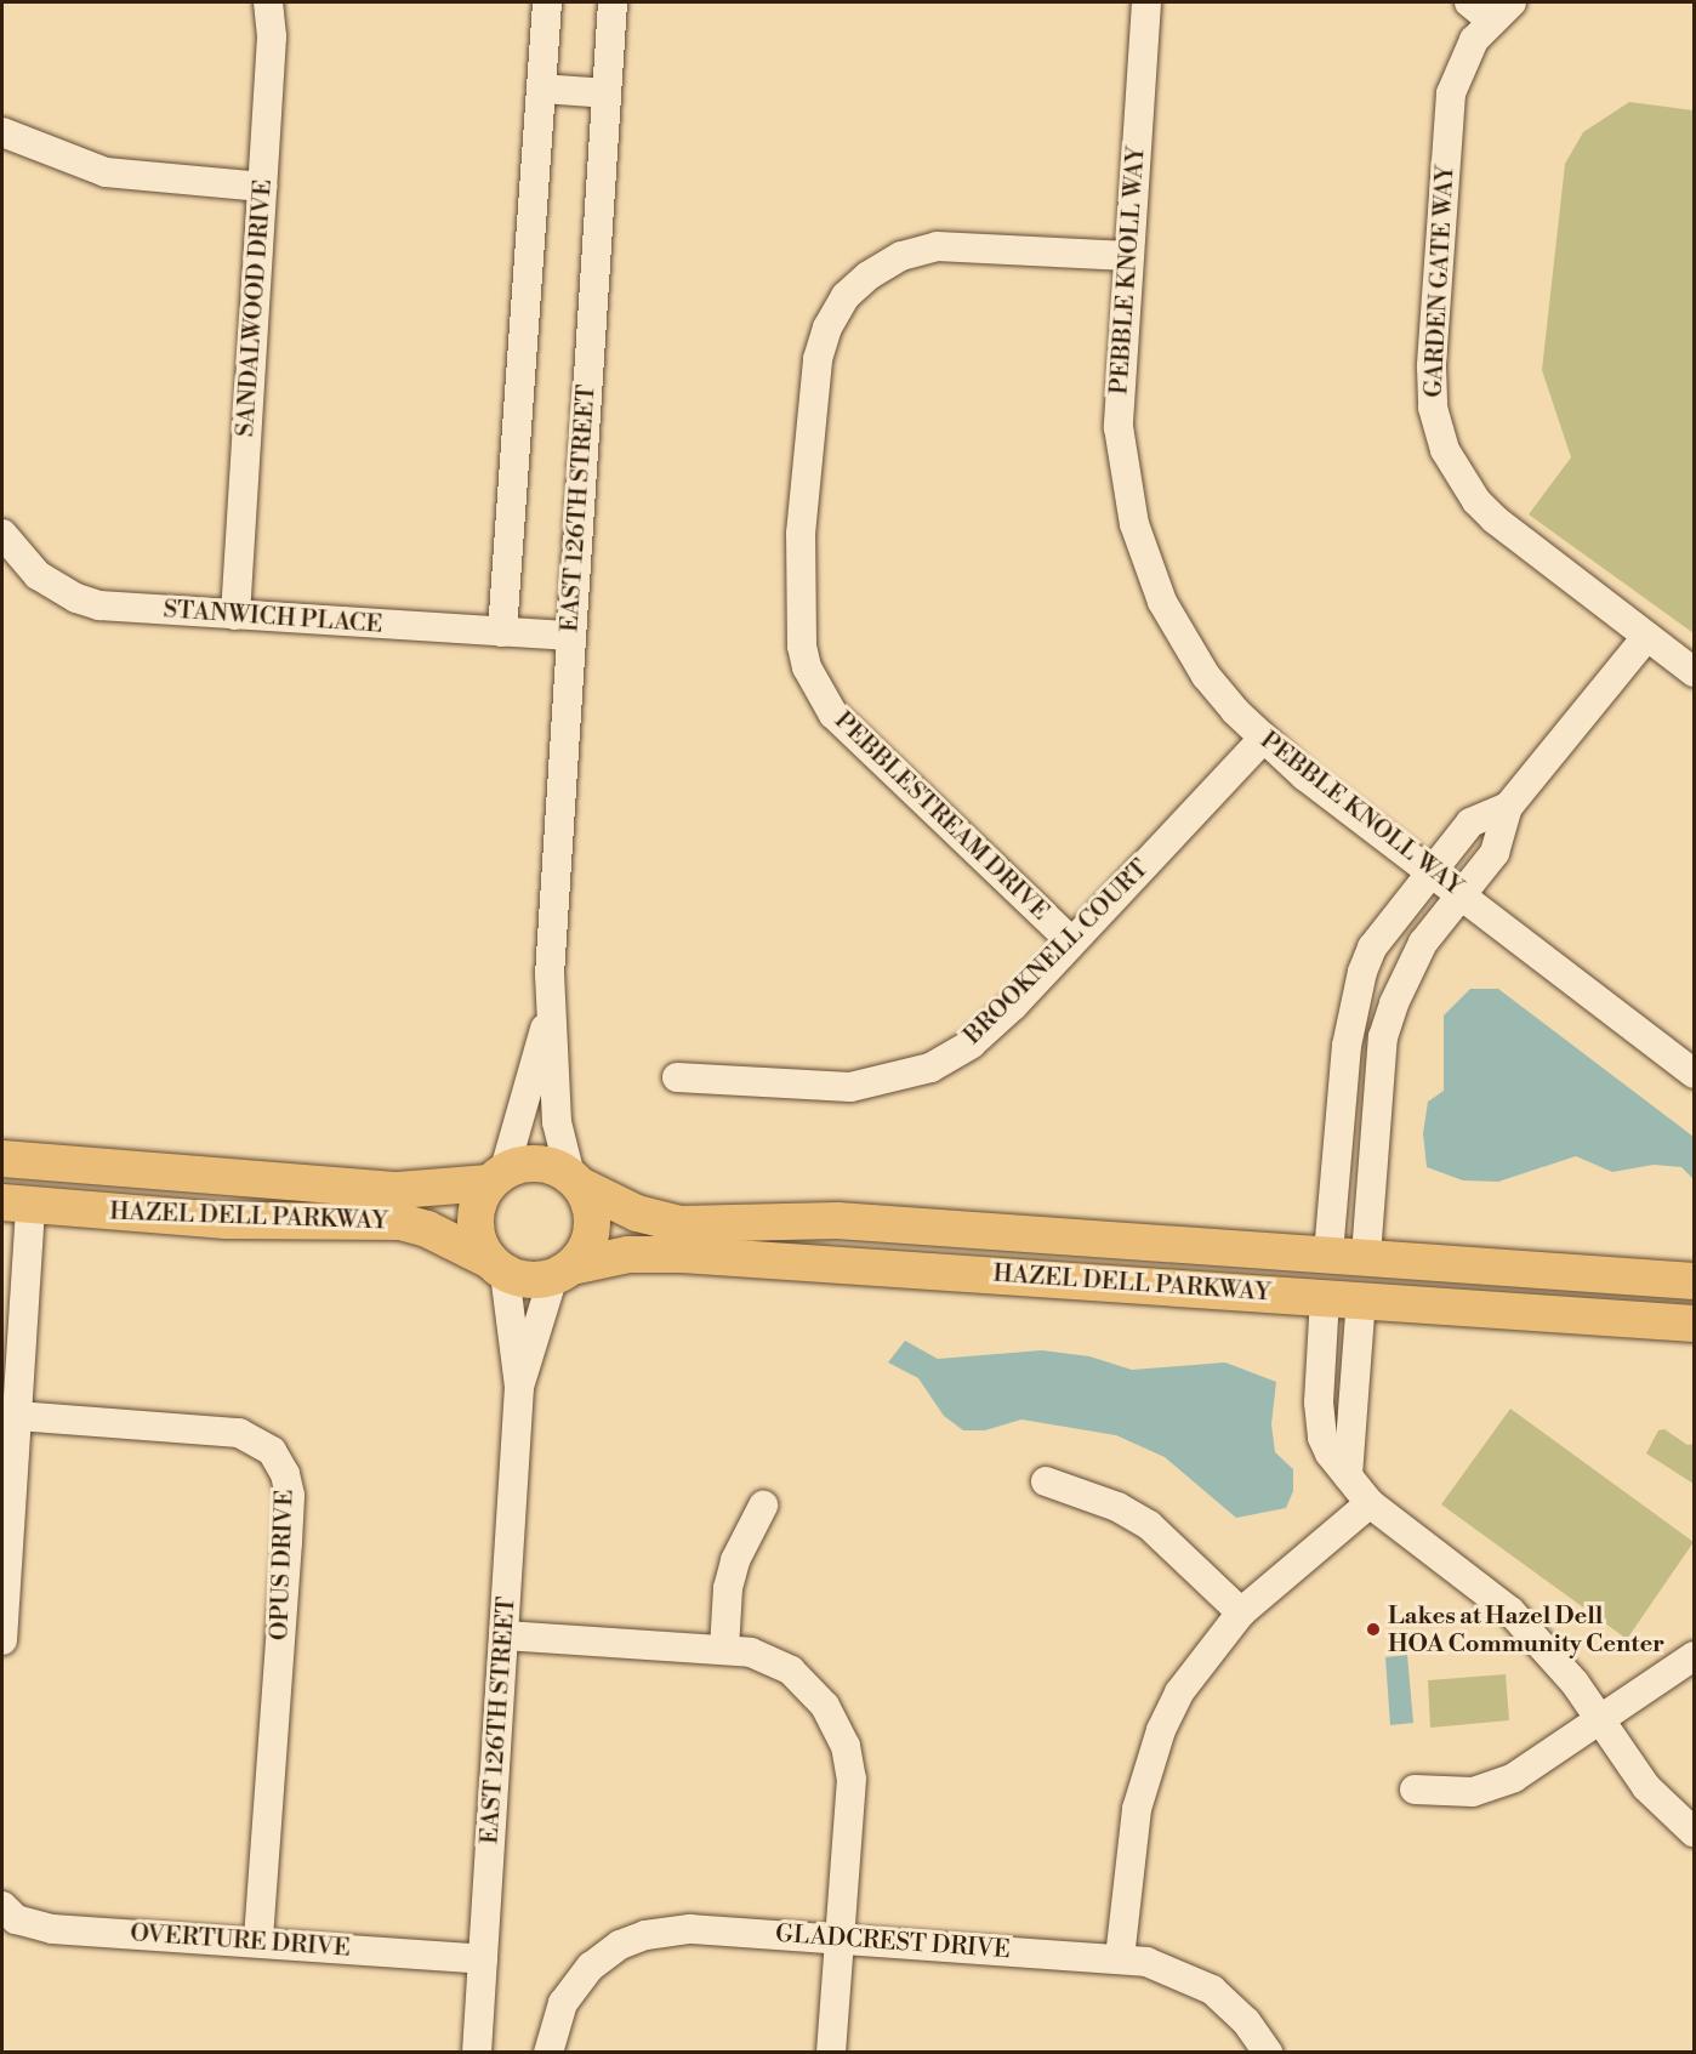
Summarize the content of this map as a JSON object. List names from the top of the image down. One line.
{"streets":{"main road":["HAZEL DELL PARKWAY"],"street":["PEBBLE KNOLL WAY","GARDEN GATE WAY","SANDALWOOD DRIVE","EAST 126TH STREET","STANWICH PLACE","PEBBLESTREAM DRIVE","BROOKNELL COURT","OPUS DRIVE","OVERTURE DRIVE","GLADCREST DRIVE"]},"crossings":[["PEBBLE KNOLL WAY","PEBBLESTREAM DRIVE"],["PEBBLE KNOLL WAY","BROOKNELL COURT"],["SANDALWOOD DRIVE","STANWICH PLACE"],["EAST 126TH STREET","STANWICH PLACE"],["EAST 126TH STREET","HAZEL DELL PARKWAY"],["EAST 126TH STREET","OVERTURE DRIVE"],["PEBBLESTREAM DRIVE","BROOKNELL COURT"],["OPUS DRIVE","OVERTURE DRIVE"]],"places":["Lakes at Hazel Dell HOA Community Center"]}
